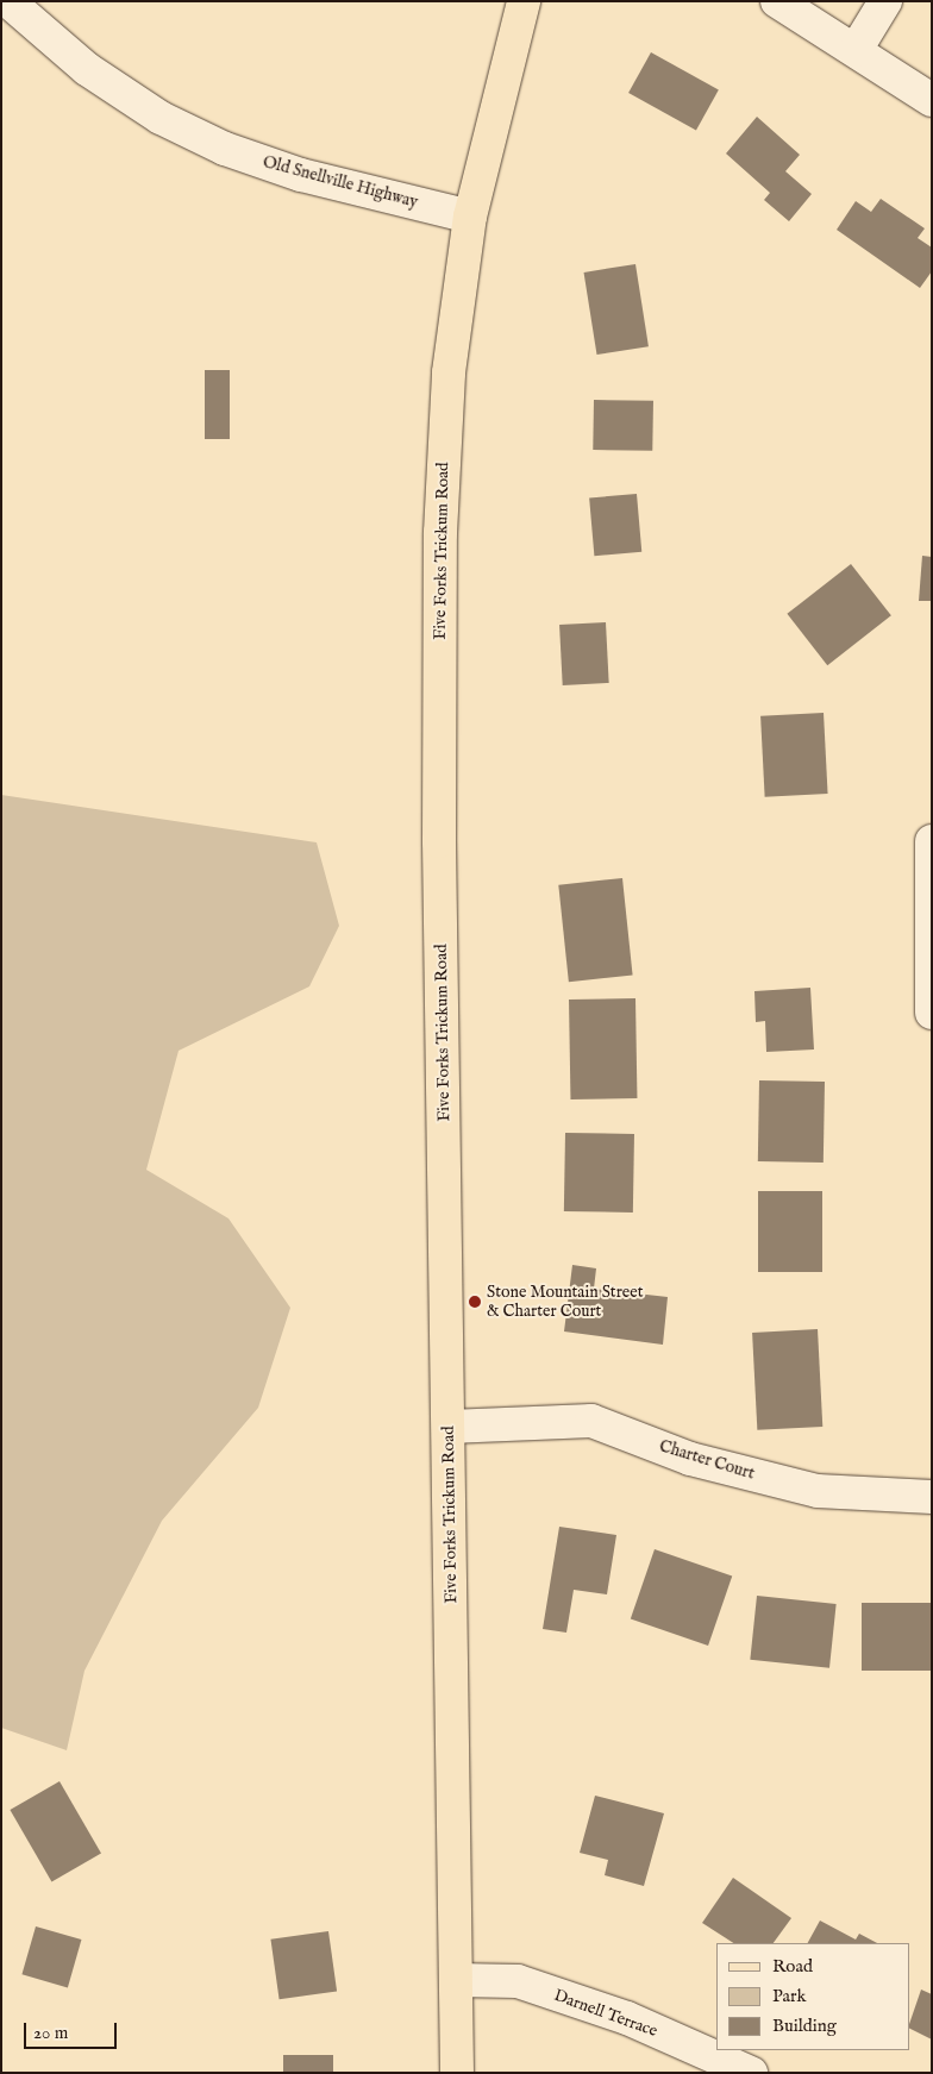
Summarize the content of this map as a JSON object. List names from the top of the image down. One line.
{"streets":{"main road":["Five Forks Trickum Road"],"street":["Old Snellville Highway","Charter Court","Darnell Terrace"]},"crossings":[["Old Snellville Highway","Five Forks Trickum Road"],["Five Forks Trickum Road","Charter Court"],["Five Forks Trickum Road","Darnell Terrace"]],"places":["Stone Mountain Street & Charter Court"],"legend":["Road","Park","Building"],"scale_bar":"20 m"}
